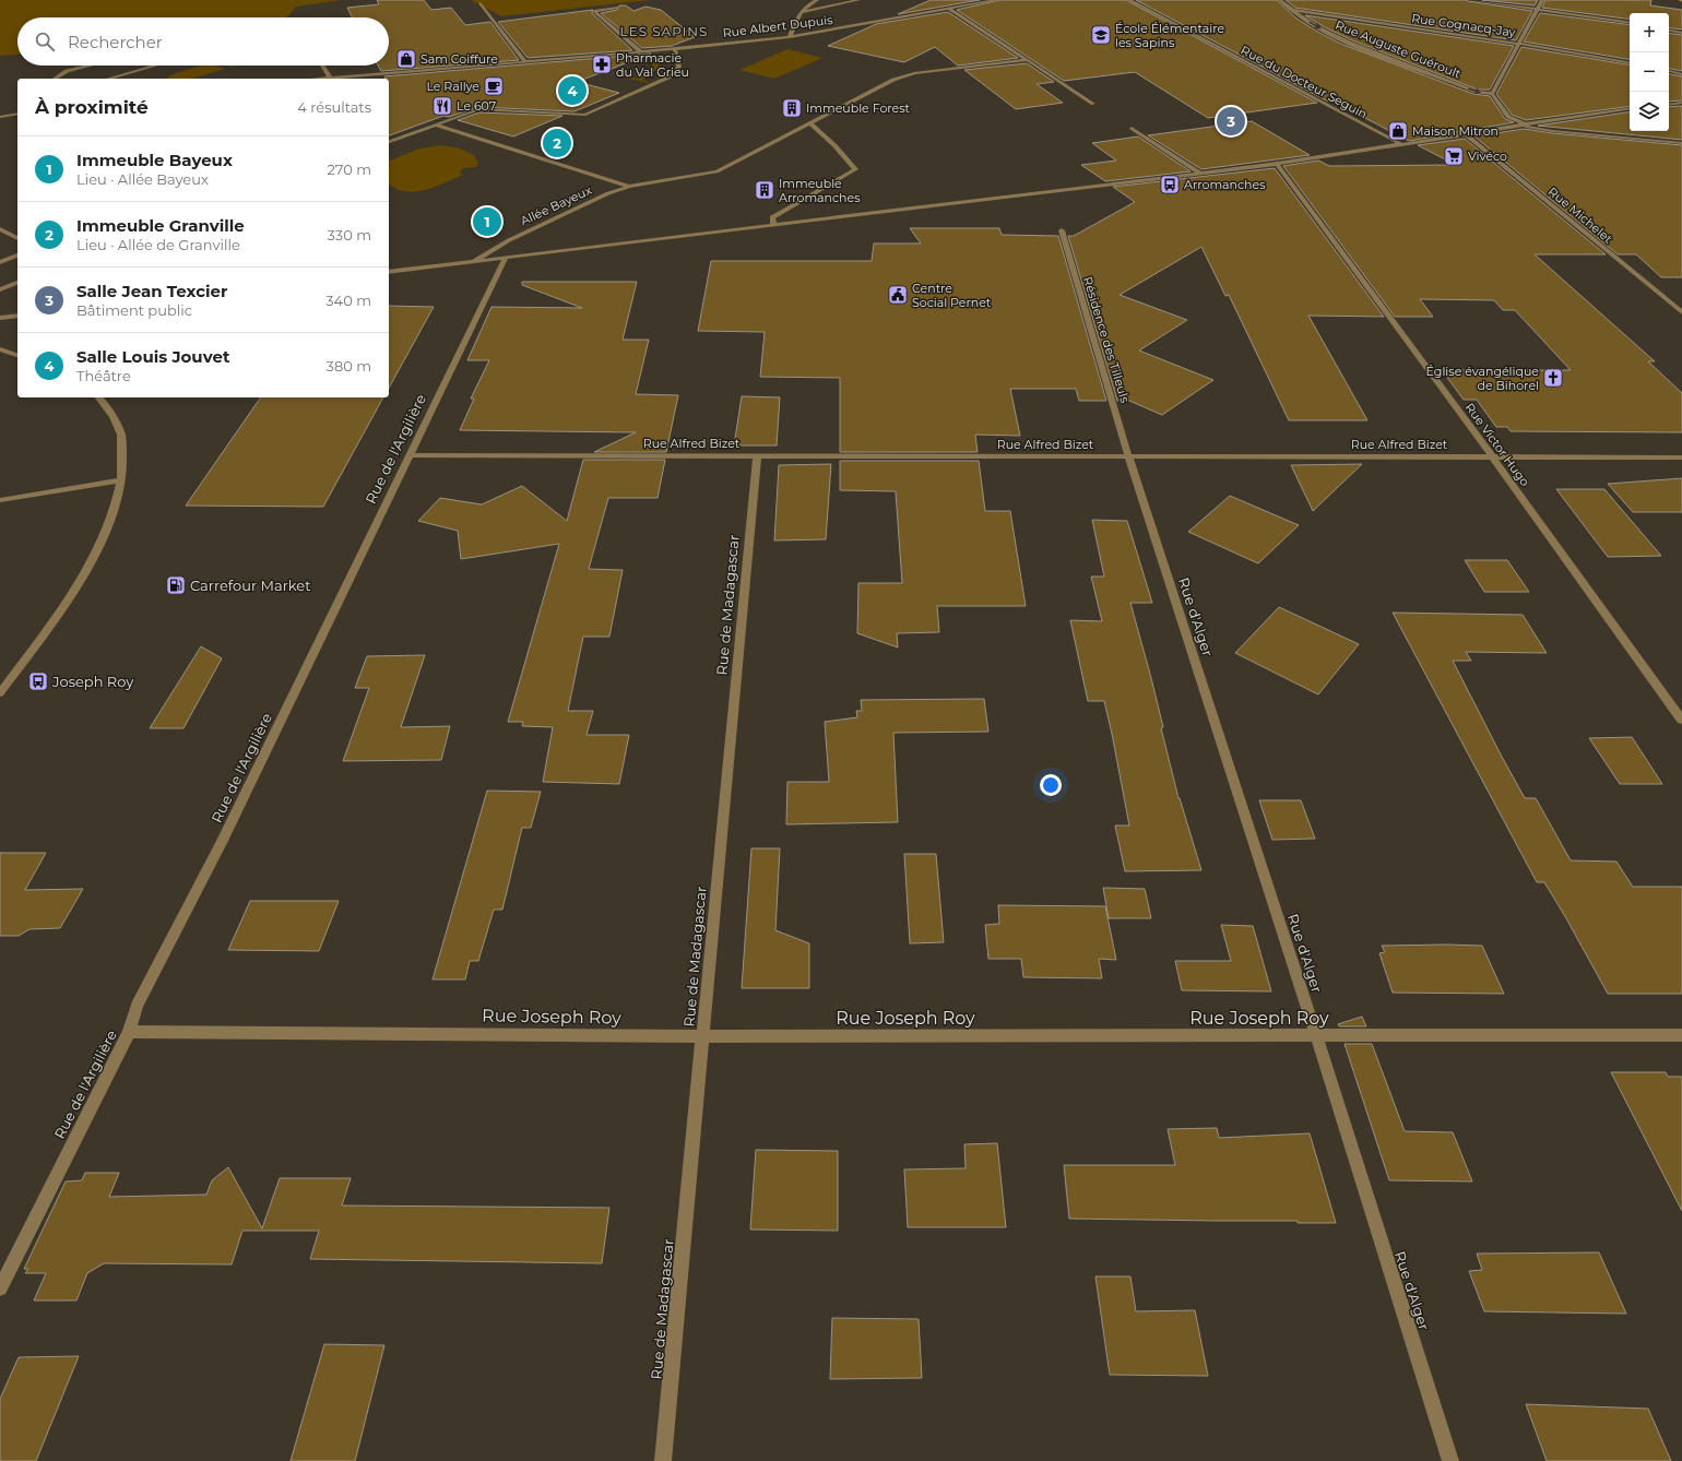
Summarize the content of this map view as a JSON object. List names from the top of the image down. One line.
{"streets":{"street":["Rue Cognacq-Jay","Rue Albert Dupuis","Rue Auguste Guéroult","Rue du Docteur Seguin","Allée Bayeux","Rue Michelet","Résidence des Tilleuls","Rue Alfred Bizet","Rue Victor Hugo","Rue de l'Argilière","Rue de Madagascar","Rue d'Alger","Rue Joseph Roy"]},"crossings":[["Rue Cognacq-Jay","Rue Auguste Guéroult"],["Résidence des Tilleuls","Rue Alfred Bizet"],["Résidence des Tilleuls","Rue d'Alger"],["Rue Alfred Bizet","Rue Victor Hugo"],["Rue Alfred Bizet","Rue de l'Argilière"],["Rue Alfred Bizet","Rue de Madagascar"],["Rue Alfred Bizet","Rue d'Alger"],["Rue de l'Argilière","Rue Joseph Roy"],["Rue de Madagascar","Rue Joseph Roy"],["Rue d'Alger","Rue Joseph Roy"]],"one_way":["Rue Auguste Guéroult"],"districts":["LES SAPINS"],"places":{"school or university":["École Élémentaire les Sapins"],"shop":["Sam Coiffure","Maison Mitron"],"pharmacy":["Pharmacie du Val Grieu"],"cafe":["Le Rallye"],"restaurant":["Le 607"],"building":["Immeuble Forest","Immeuble Arromanches"],"supermarket":["Vivéco"],"bus stop":["Arromanches","Joseph Roy"],"public building":["Centre Social Pernet"],"church":["Église évangélique de Bihorel"],"fuel station":["Carrefour Market"]},"page":{"map_buttons":["+","−"],"search":"Rechercher","pins":["4","3","2","1"],"heading":["À proximité","4 résultats"],"list":[{"mark":"1","name":"Immeuble Bayeux","note":"Lieu · Allée Bayeux","value":"270 m"},{"mark":"2","name":"Immeuble Granville","note":"Lieu · Allée de Granville","value":"330 m"},{"mark":"3","name":"Salle Jean Texcier","note":"Bâtiment public","value":"340 m"},{"mark":"4","name":"Salle Louis Jouvet","note":"Théâtre","value":"380 m"}]}}
